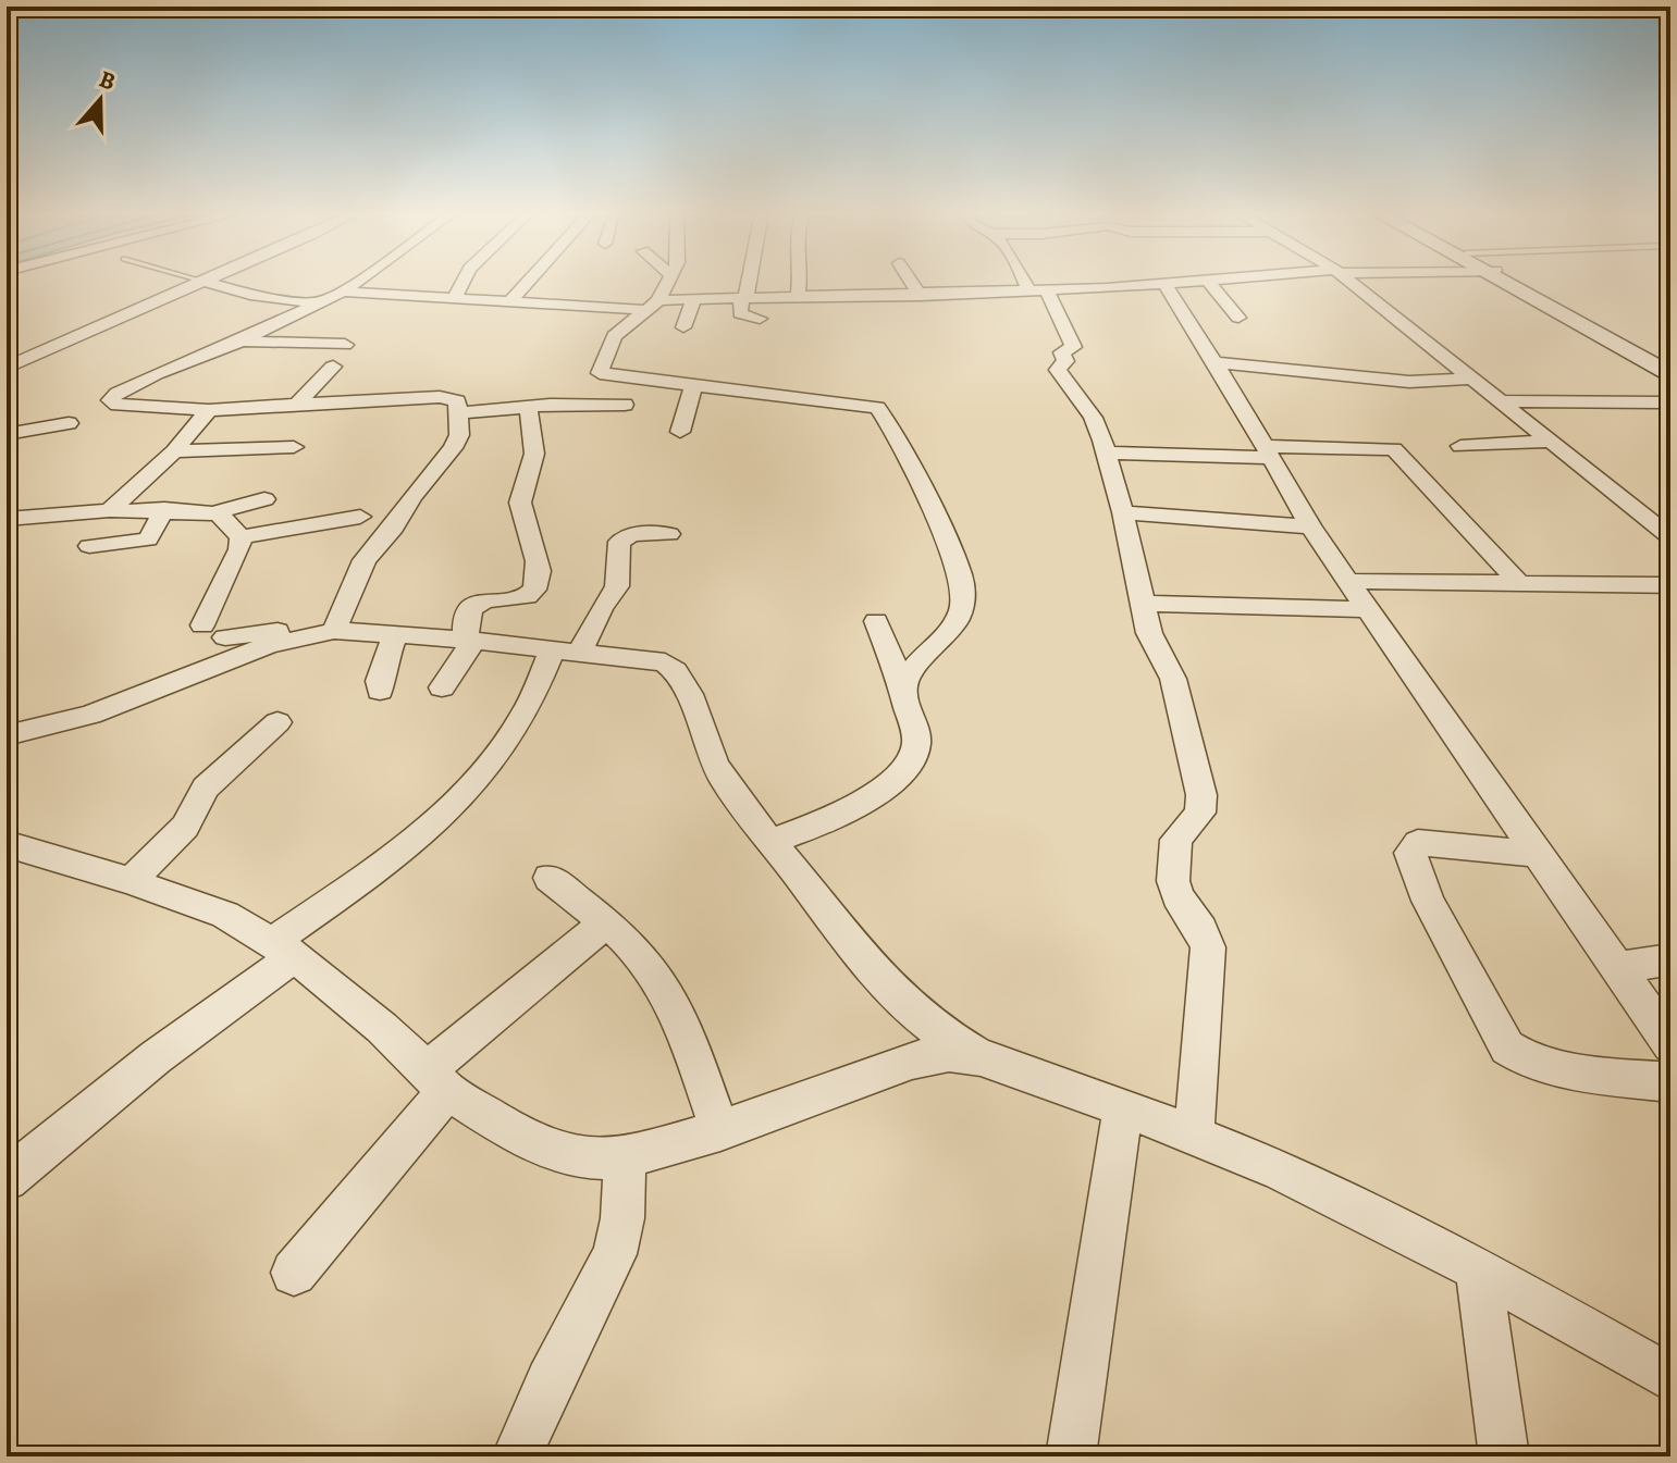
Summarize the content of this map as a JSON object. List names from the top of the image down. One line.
{"north":"top"}
